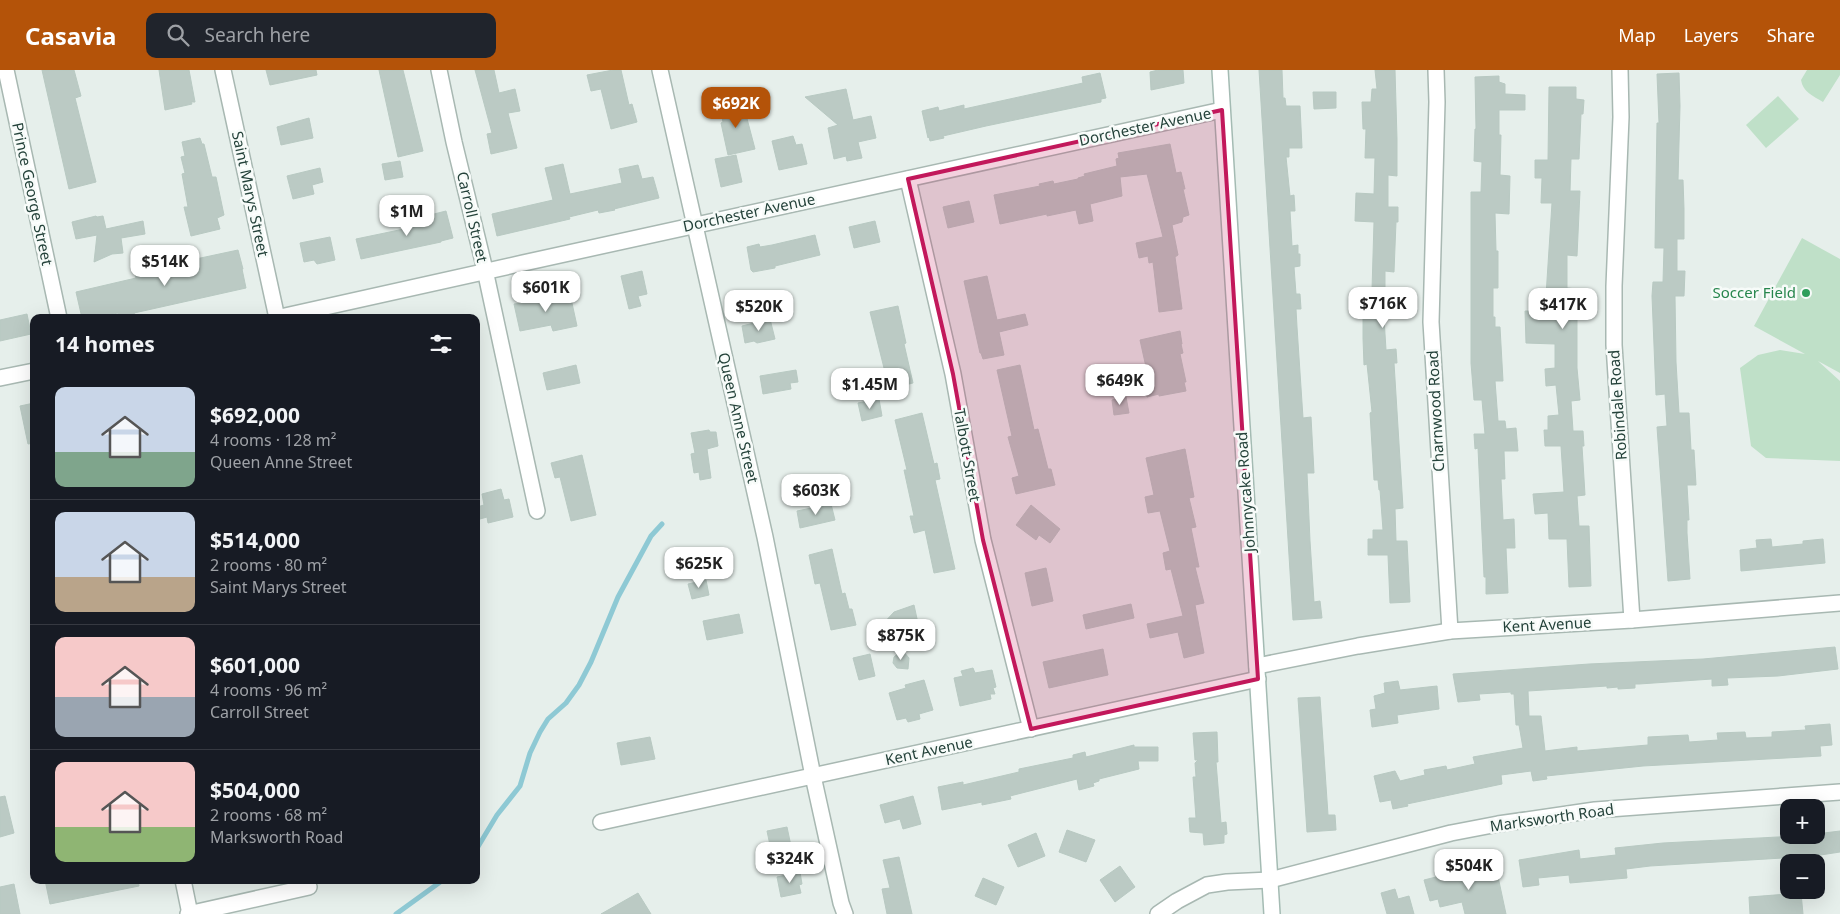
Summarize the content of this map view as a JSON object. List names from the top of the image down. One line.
{"streets":{"street":["Dorchester Avenue","Prince George Street","Saint Marys Street","Carroll Street","Robindale Road","Charnwood Road","Queen Anne Street","Talbott Street","Johnnycake Road","Kent Avenue","Marksworth Road"]},"crossings":[["Dorchester Avenue","Carroll Street"],["Dorchester Avenue","Queen Anne Street"],["Dorchester Avenue","Talbott Street"],["Dorchester Avenue","Johnnycake Road"],["Robindale Road","Kent Avenue"],["Charnwood Road","Kent Avenue"],["Queen Anne Street","Kent Avenue"],["Talbott Street","Kent Avenue"],["Johnnycake Road","Kent Avenue"],["Johnnycake Road","Marksworth Road"]],"places":["Soccer Field"],"page":{"header":"Casavia","search":"Search here","nav":["Map","Layers","Share"],"price":["$692K","$1M","$514K","$601K","$716K","$417K","$520K","$649K","$1.45M","$603K","$625K","$875K","$324K","$504K"],"heading":"14 homes","list":[{"name":"$692,000","note":"4 rooms · 128 m² · Queen Anne Street"},{"name":"$514,000","note":"2 rooms · 80 m² · Saint Marys Street"},{"name":"$601,000","note":"4 rooms · 96 m² · Carroll Street"},{"name":"$504,000","note":"2 rooms · 68 m² · Marksworth Road"}],"map_buttons":["+","−"]}}
